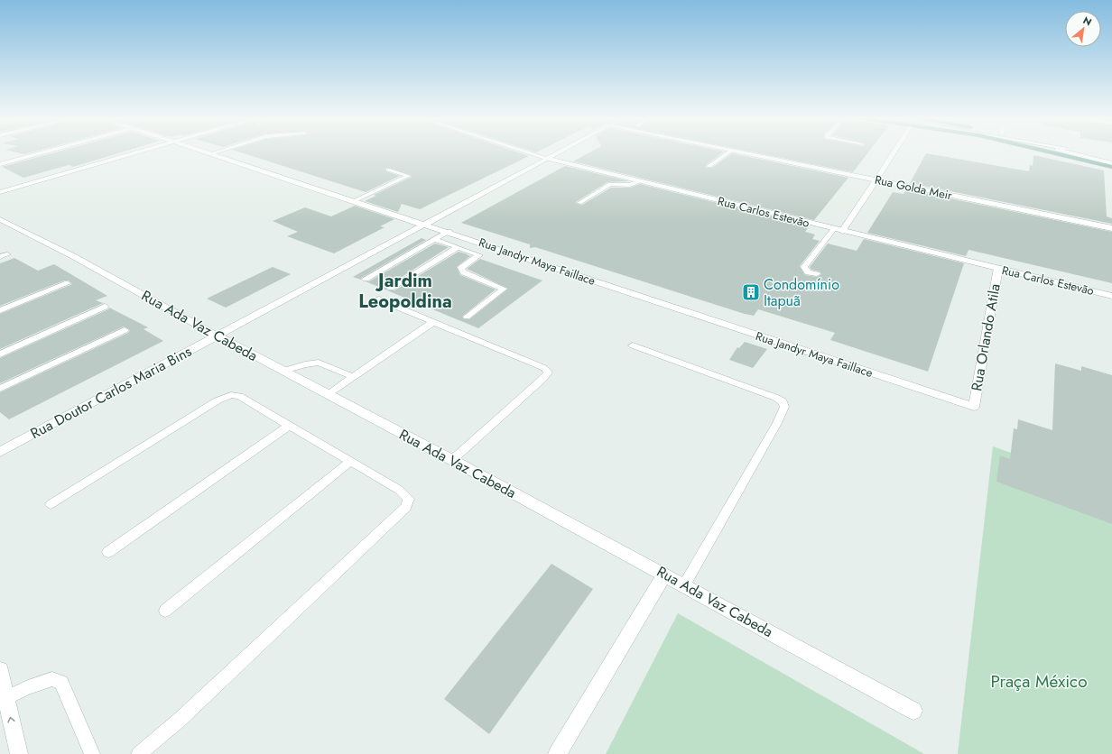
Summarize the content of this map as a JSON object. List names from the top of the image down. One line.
{"streets":{"street":["Rua Golda Meir","Rua Carlos Estevão","Rua Jandyr Maya Faillace","Rua Ada Vaz Cabeda","Rua Orlando Atila","Rua Doutor Carlos Maria Bins"]},"crossings":[["Rua Carlos Estevão","Rua Orlando Atila"],["Rua Carlos Estevão","Rua Doutor Carlos Maria Bins"],["Rua Jandyr Maya Faillace","Rua Orlando Atila"],["Rua Jandyr Maya Faillace","Rua Doutor Carlos Maria Bins"],["Rua Ada Vaz Cabeda","Rua Doutor Carlos Maria Bins"]],"districts":["Jardim Leopoldina"],"parks":["Praça México"],"places":{"building":["Condomínio Itapuã"]},"north":"top right"}
